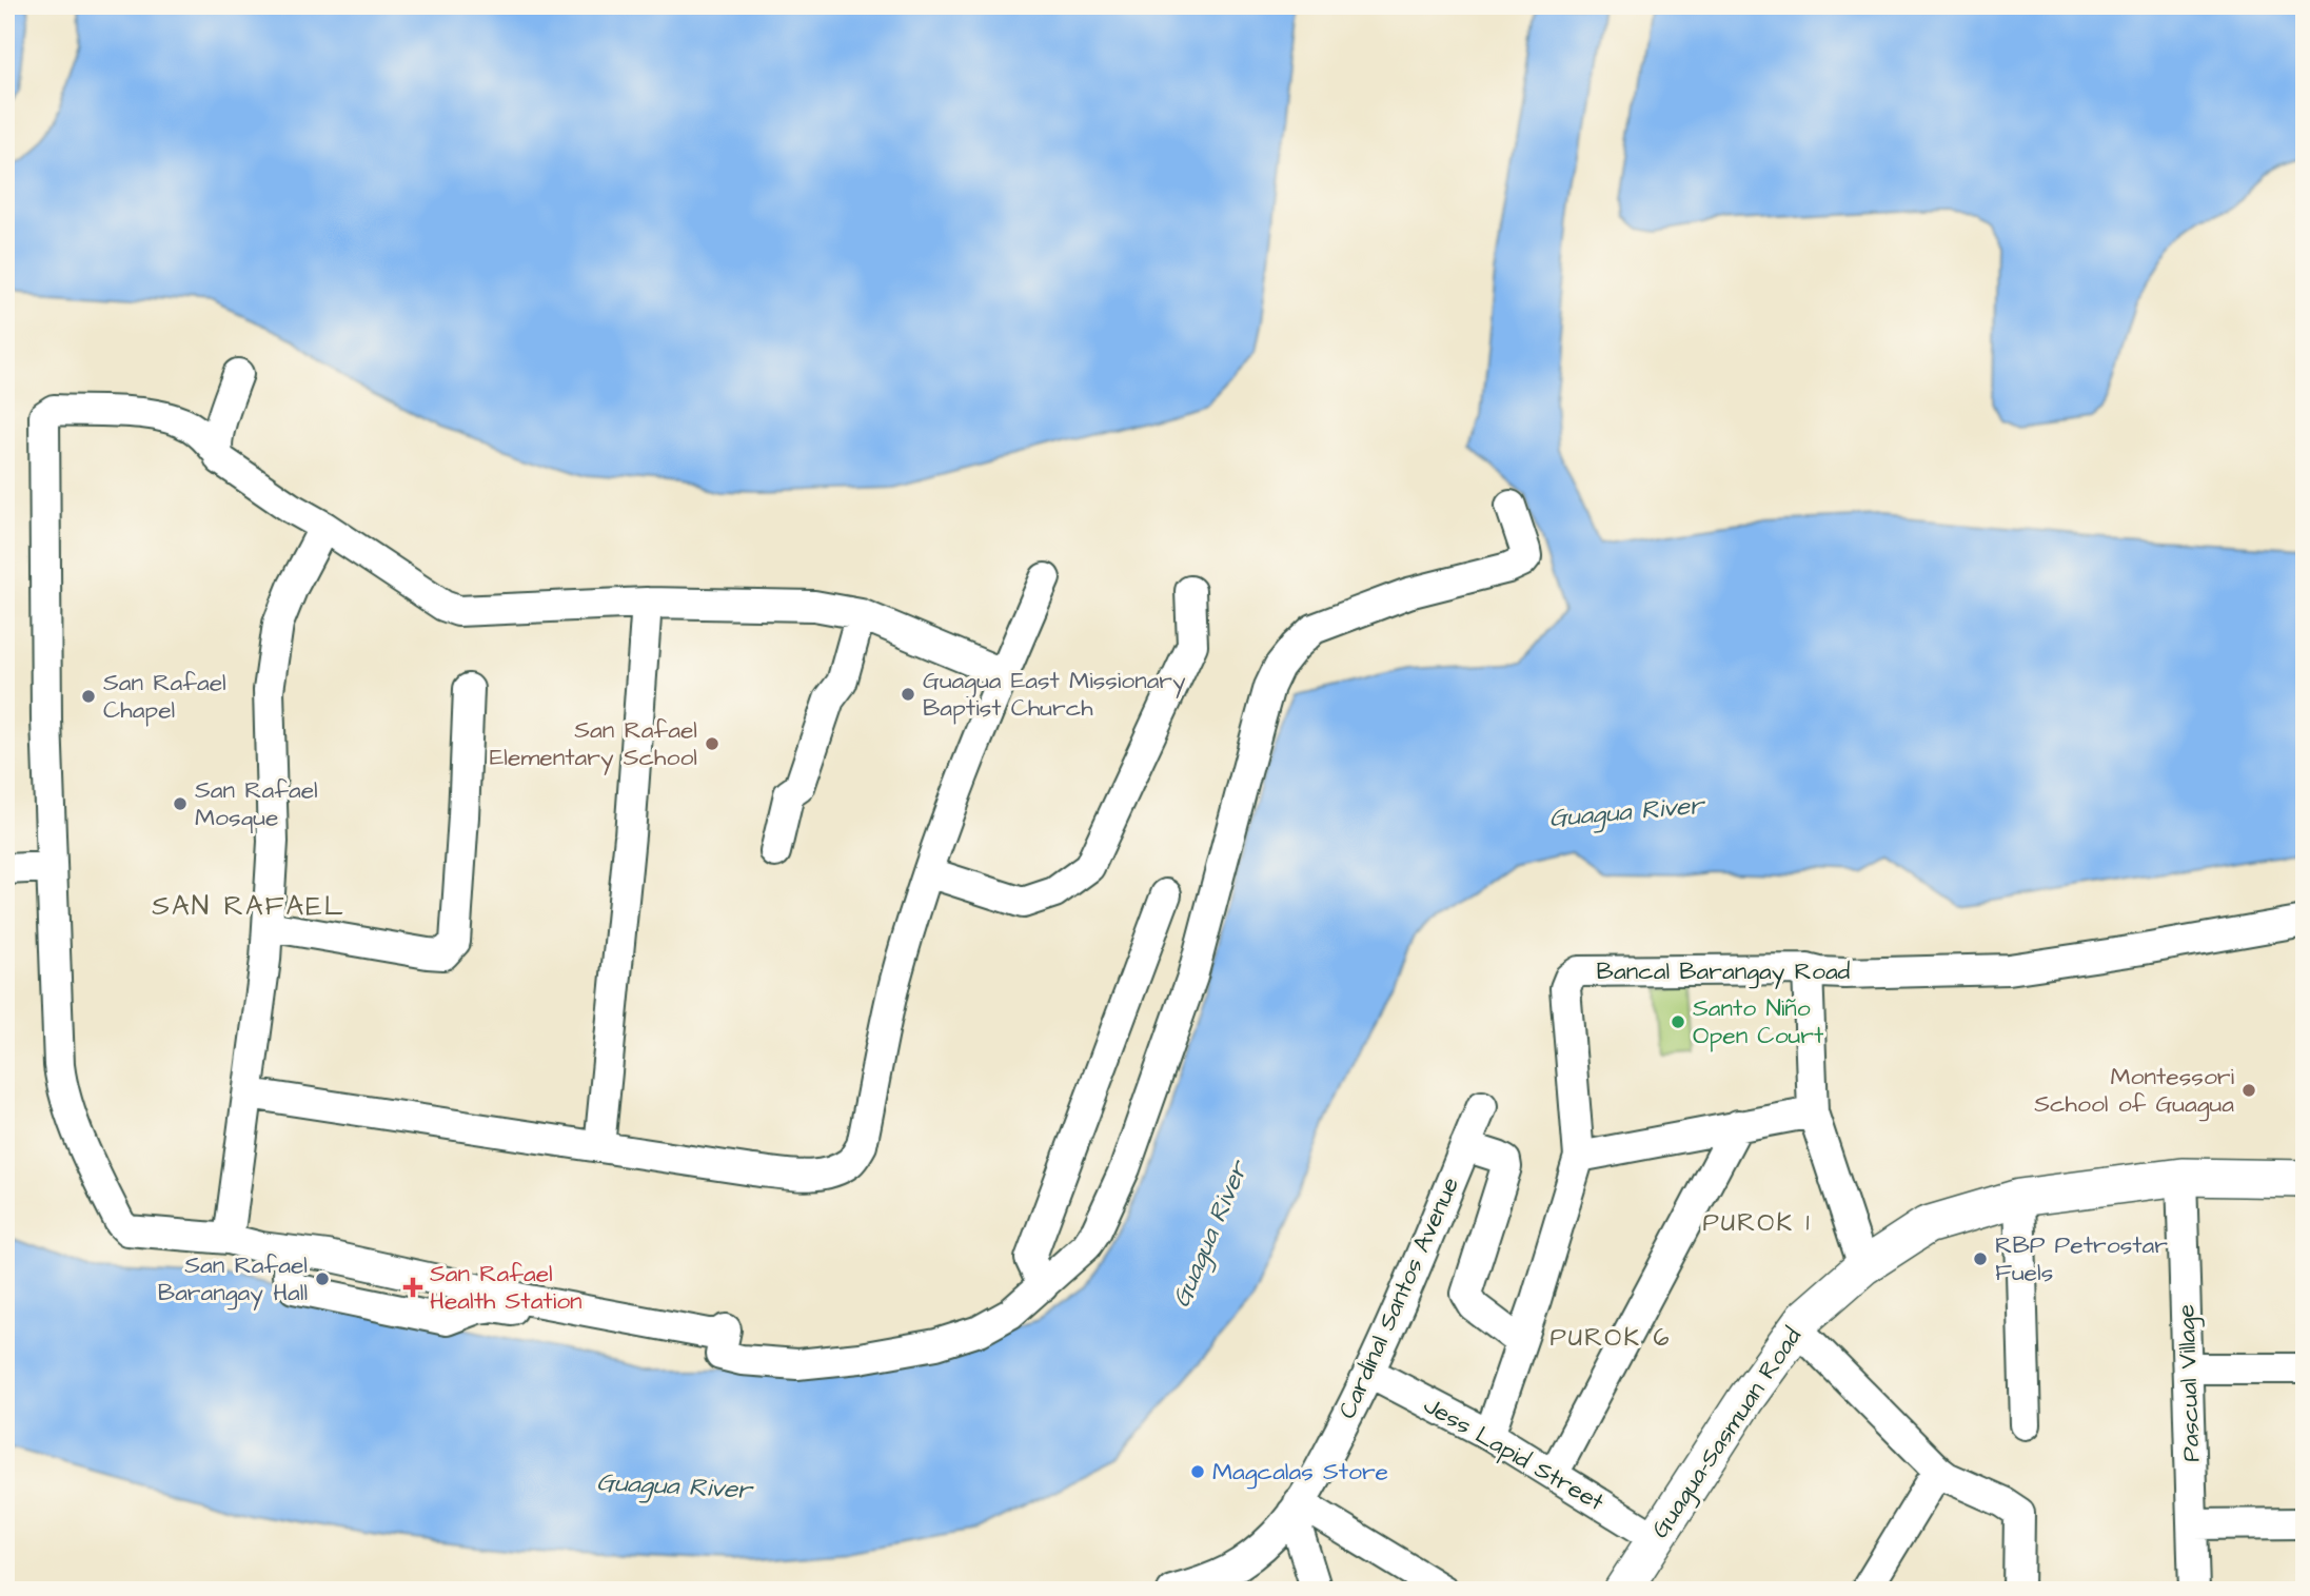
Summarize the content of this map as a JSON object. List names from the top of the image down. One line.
{"streets":{"main road":["Guagua-Sasmuan Road"],"street":["Bancal Barangay Road","Cardinal Santos Avenue","Pascual Village","Jess Lapid Street"]},"crossings":[["Bancal Barangay Road","Jess Lapid Street"],["Cardinal Santos Avenue","Jess Lapid Street"],["Pascual Village","Guagua-Sasmuan Road"],["Guagua-Sasmuan Road","Jess Lapid Street"]],"districts":["SAN RAFAEL","PUROK 1","PUROK 6"],"water":["Guagua River"],"places":{"other":["Guagua East Missionary Baptist Church","San Rafael Chapel","San Rafael Elementary School","San Rafael Mosque","Santo Niño Open Court","Montessori School of Guagua","RBP Petrostar Fuels","San Rafael Barangay Hall","Magcalas Store"],"health":["San Rafael Health Station"]}}
